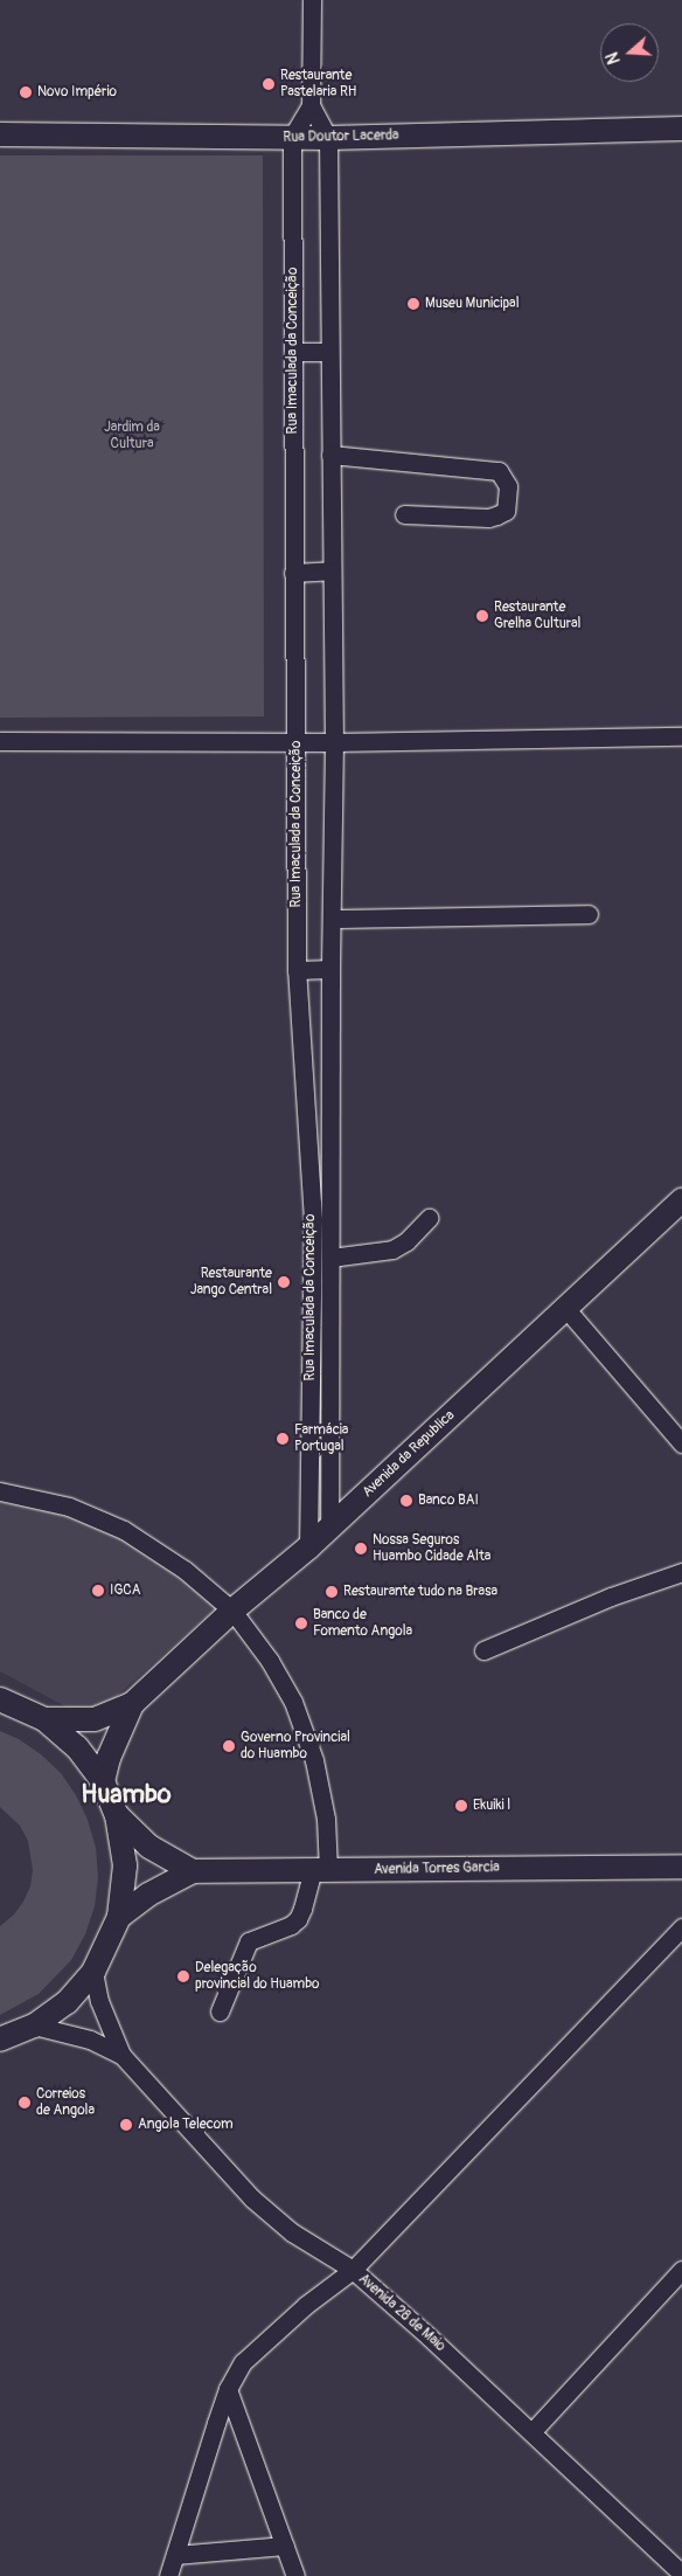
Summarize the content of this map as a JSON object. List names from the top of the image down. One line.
{"streets":{"main road":["Rua Doutor Lacerda","Avenida da Republica","Avenida Torres Garcia"],"street":["Rua Imaculada da Conceição","Avenida 28 de Maio"]},"crossings":[["Rua Doutor Lacerda","Rua Imaculada da Conceição"],["Rua Imaculada da Conceição","Avenida da Republica"]],"districts":["Huambo"],"parks":["Jardim da Cultura"],"places":["Restaurante Pastelaria RH","Novo Império","Museu Municipal","Restaurante Grelha Cultural","Restaurante Jango Central","Farmácia Portugal","Banco BAI","Nossa Seguros Huambo Cidade Alta","IGCA","Restaurante tudo na Brasa","Banco de Fomento Angola","Governo Provincial do Huambo","Ekuiki l","Delegação provincial do Huambo","Correios de Angola","Angola Telecom"],"north":"left"}
